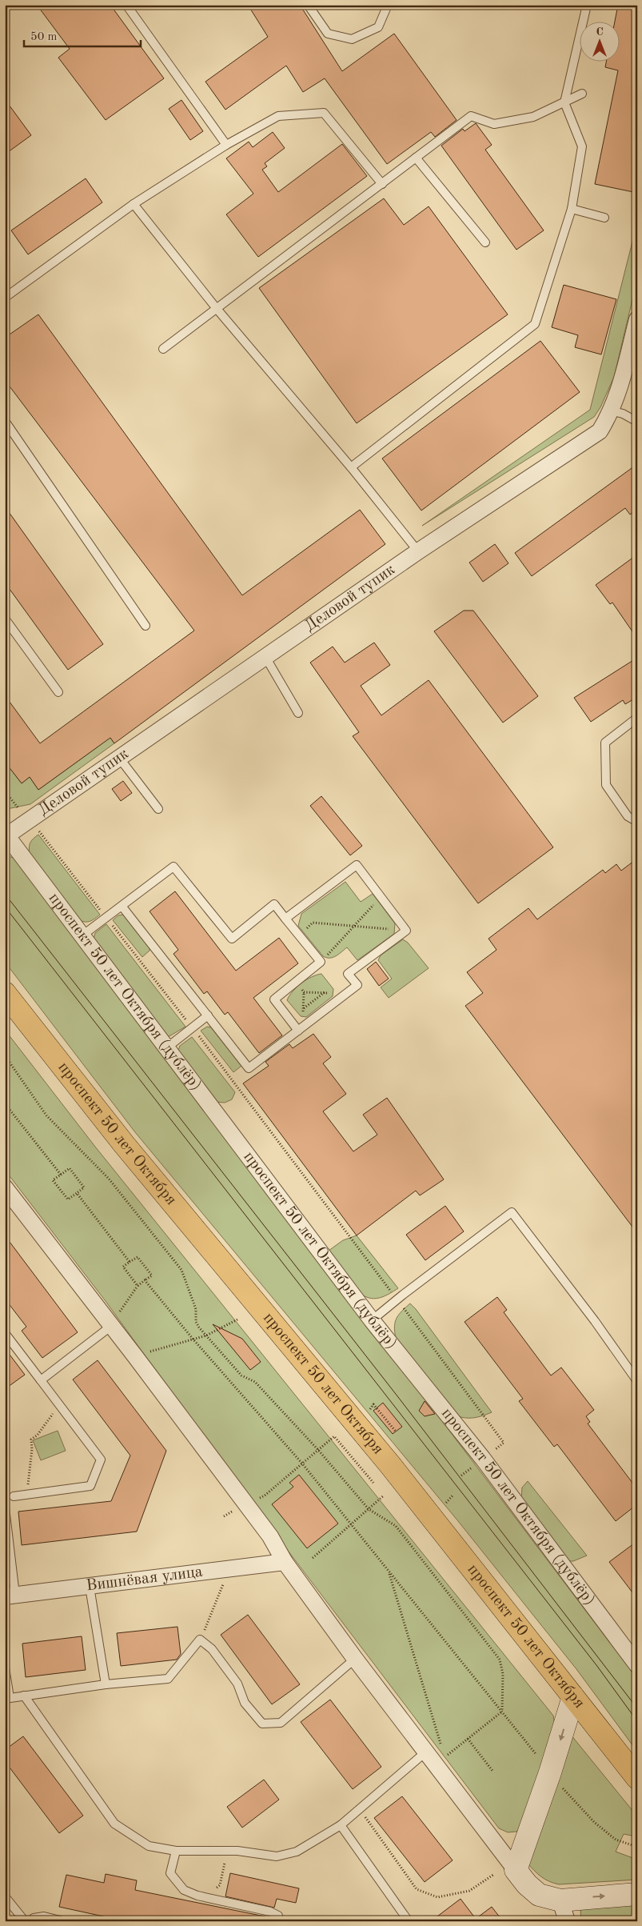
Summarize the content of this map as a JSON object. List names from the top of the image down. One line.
{"streets":{"main road":["проспект 50 лет Октября"],"street":["Деловой тупик","проспект 50 лет Октября (дублёр)","Вишнёвая улица"]},"crossings":[["Деловой тупик","проспект 50 лет Октября (дублёр)"]],"scale_bar":"50 m","north":"top"}
